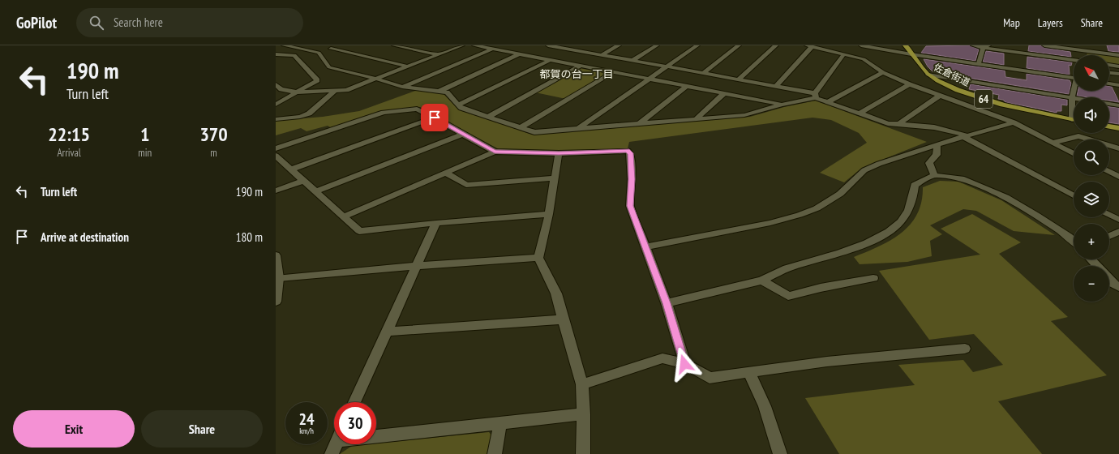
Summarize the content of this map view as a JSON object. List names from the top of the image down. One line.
{"streets":{"main road":["佐倉街道","64"]},"districts":["都賀の台一丁目"],"north":"top left","page":{"header":"GoPilot","search":"Search here","nav":["Map","Layers","Share"],"turn":["190 m","Turn left"],"map_buttons":["+","−"],"eta":["22:15","Arrival","1","min","370","m"],"list":[{"name":"Turn left","value":"190 m"},{"name":"Arrive at destination","value":"180 m"}],"speed":"24 km/h","limit":"30","buttons":["Exit","Share"]}}
